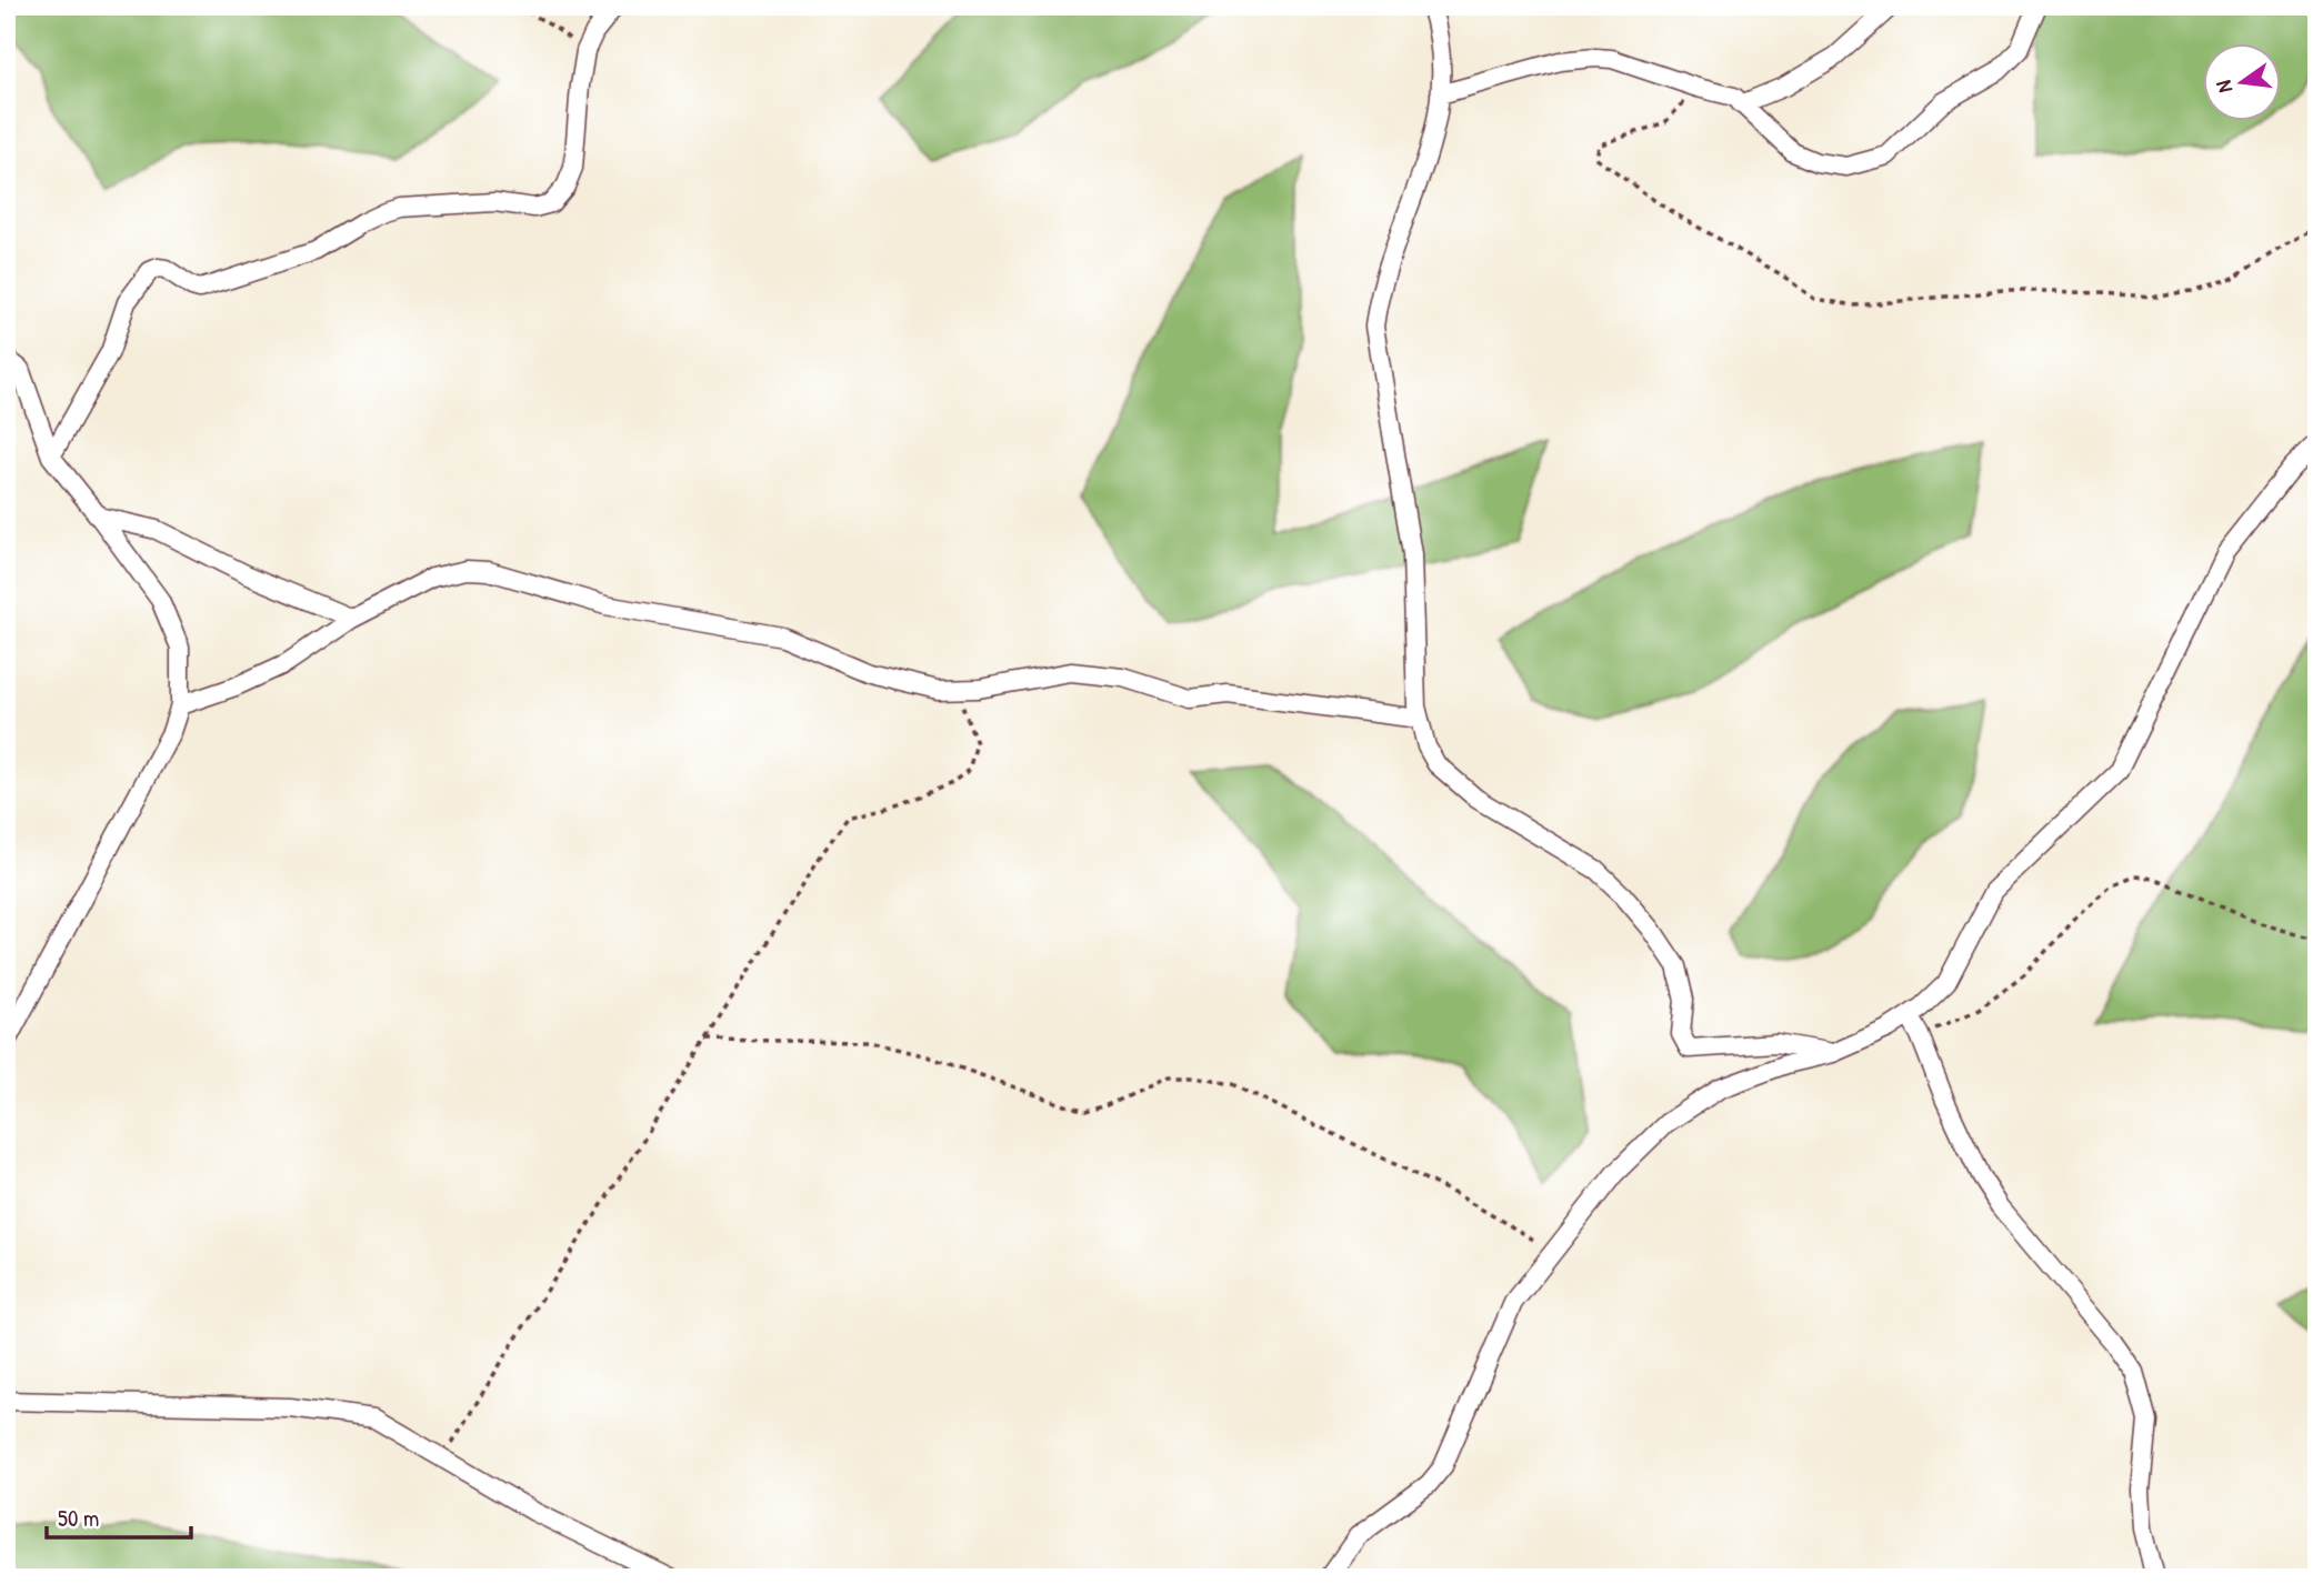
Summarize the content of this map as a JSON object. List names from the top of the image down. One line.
{"scale_bar":"50 m","north":"left"}
